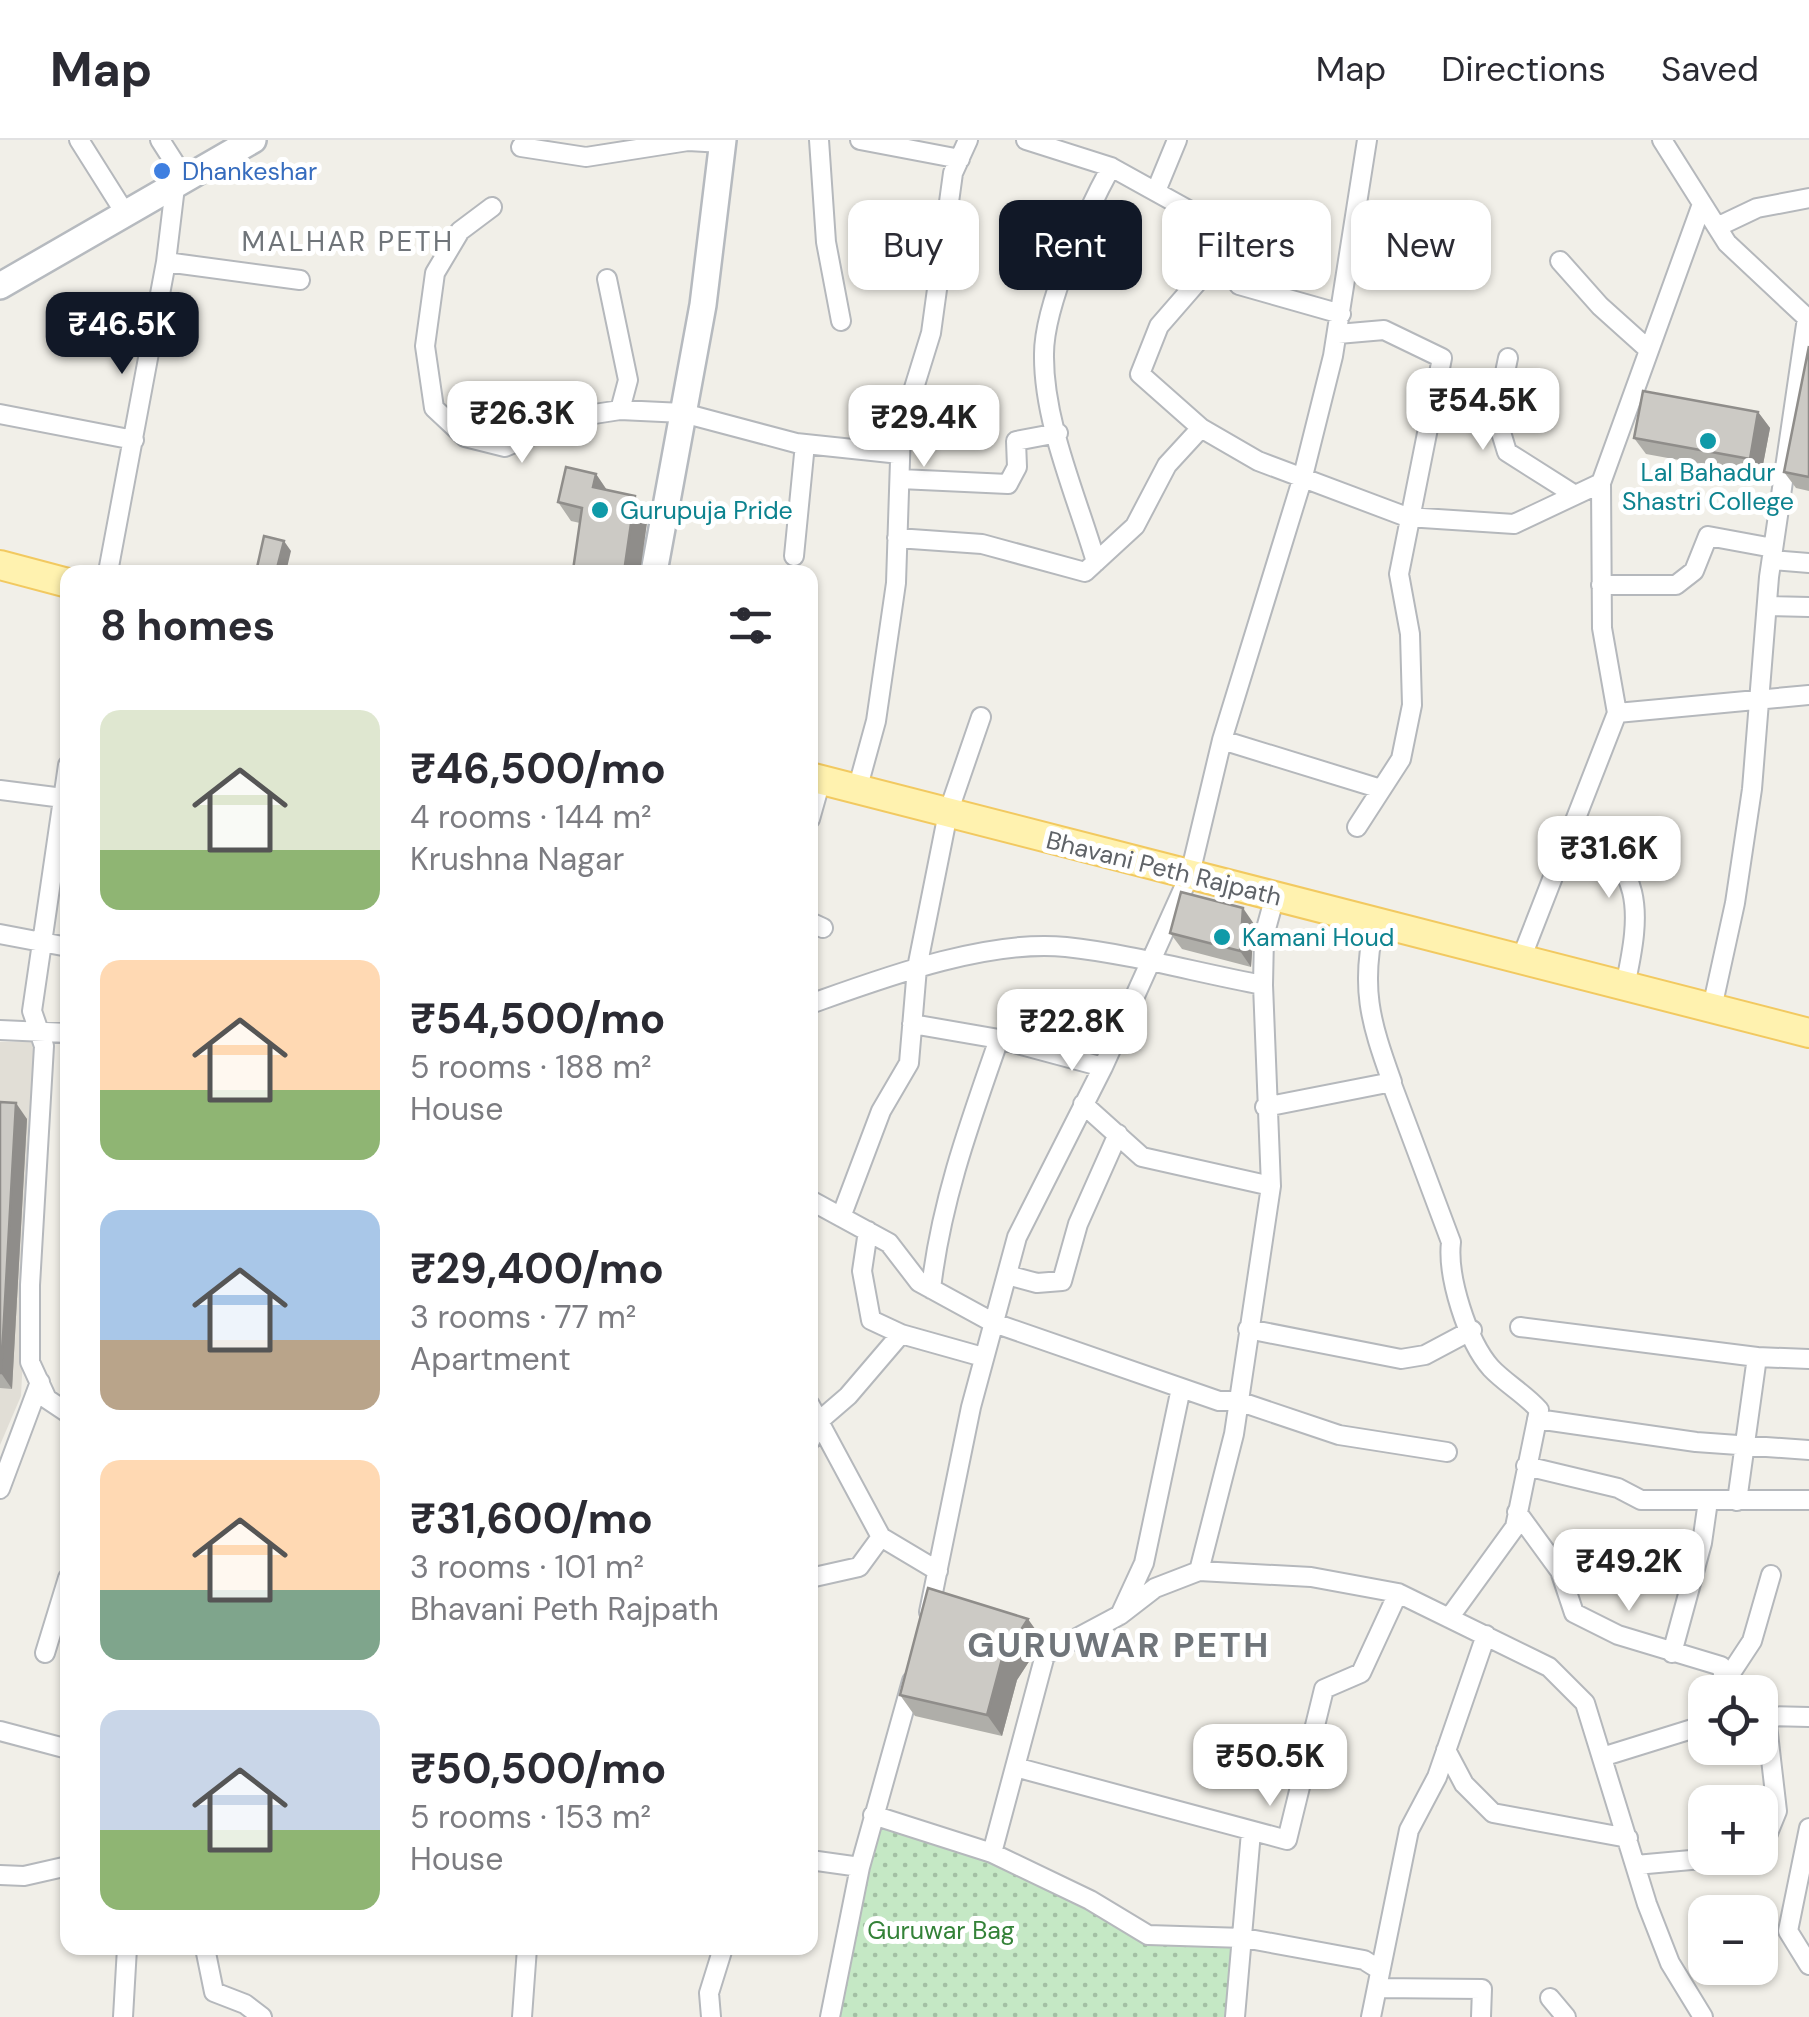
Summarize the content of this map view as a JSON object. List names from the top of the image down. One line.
{"streets":{"main road":["Bhavani Peth Rajpath"]},"districts":["MALHAR PETH","GURUWAR PETH"],"parks":["Guruwar Bag"],"places":["Dhankeshar","Lal Bahadur Shastri College","Gurupuja Pride","Kamani Houd"],"page":{"header":"Map","nav":["Map","Directions","Saved"],"chip":["Buy","Rent","Filters","New"],"price":["₹46.5K","₹54.5K","₹26.3K","₹29.4K","₹31.6K","₹22.8K","₹49.2K","₹50.5K"],"heading":"8 homes","list":[{"name":"₹46,500/mo","note":"4 rooms · 144 m² · Krushna Nagar"},{"name":"₹54,500/mo","note":"5 rooms · 188 m² · House"},{"name":"₹29,400/mo","note":"3 rooms · 77 m² · Apartment"},{"name":"₹31,600/mo","note":"3 rooms · 101 m² · Bhavani Peth Rajpath"},{"name":"₹50,500/mo","note":"5 rooms · 153 m² · House"}],"map_buttons":["+","−"]}}
